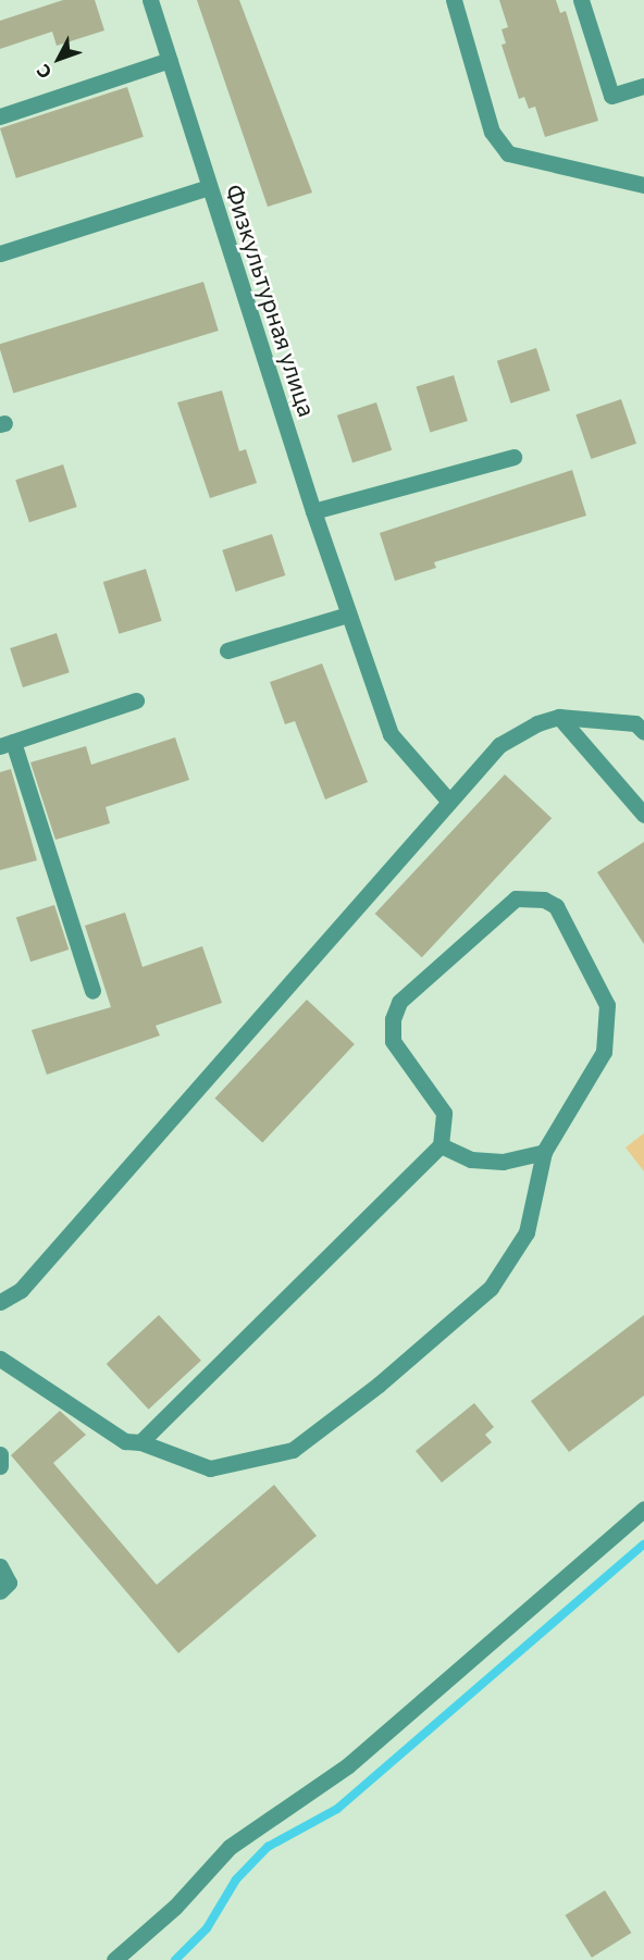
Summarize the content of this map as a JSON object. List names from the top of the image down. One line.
{"streets":{"street":["Физкультурная улица"]},"north":"bottom left"}
